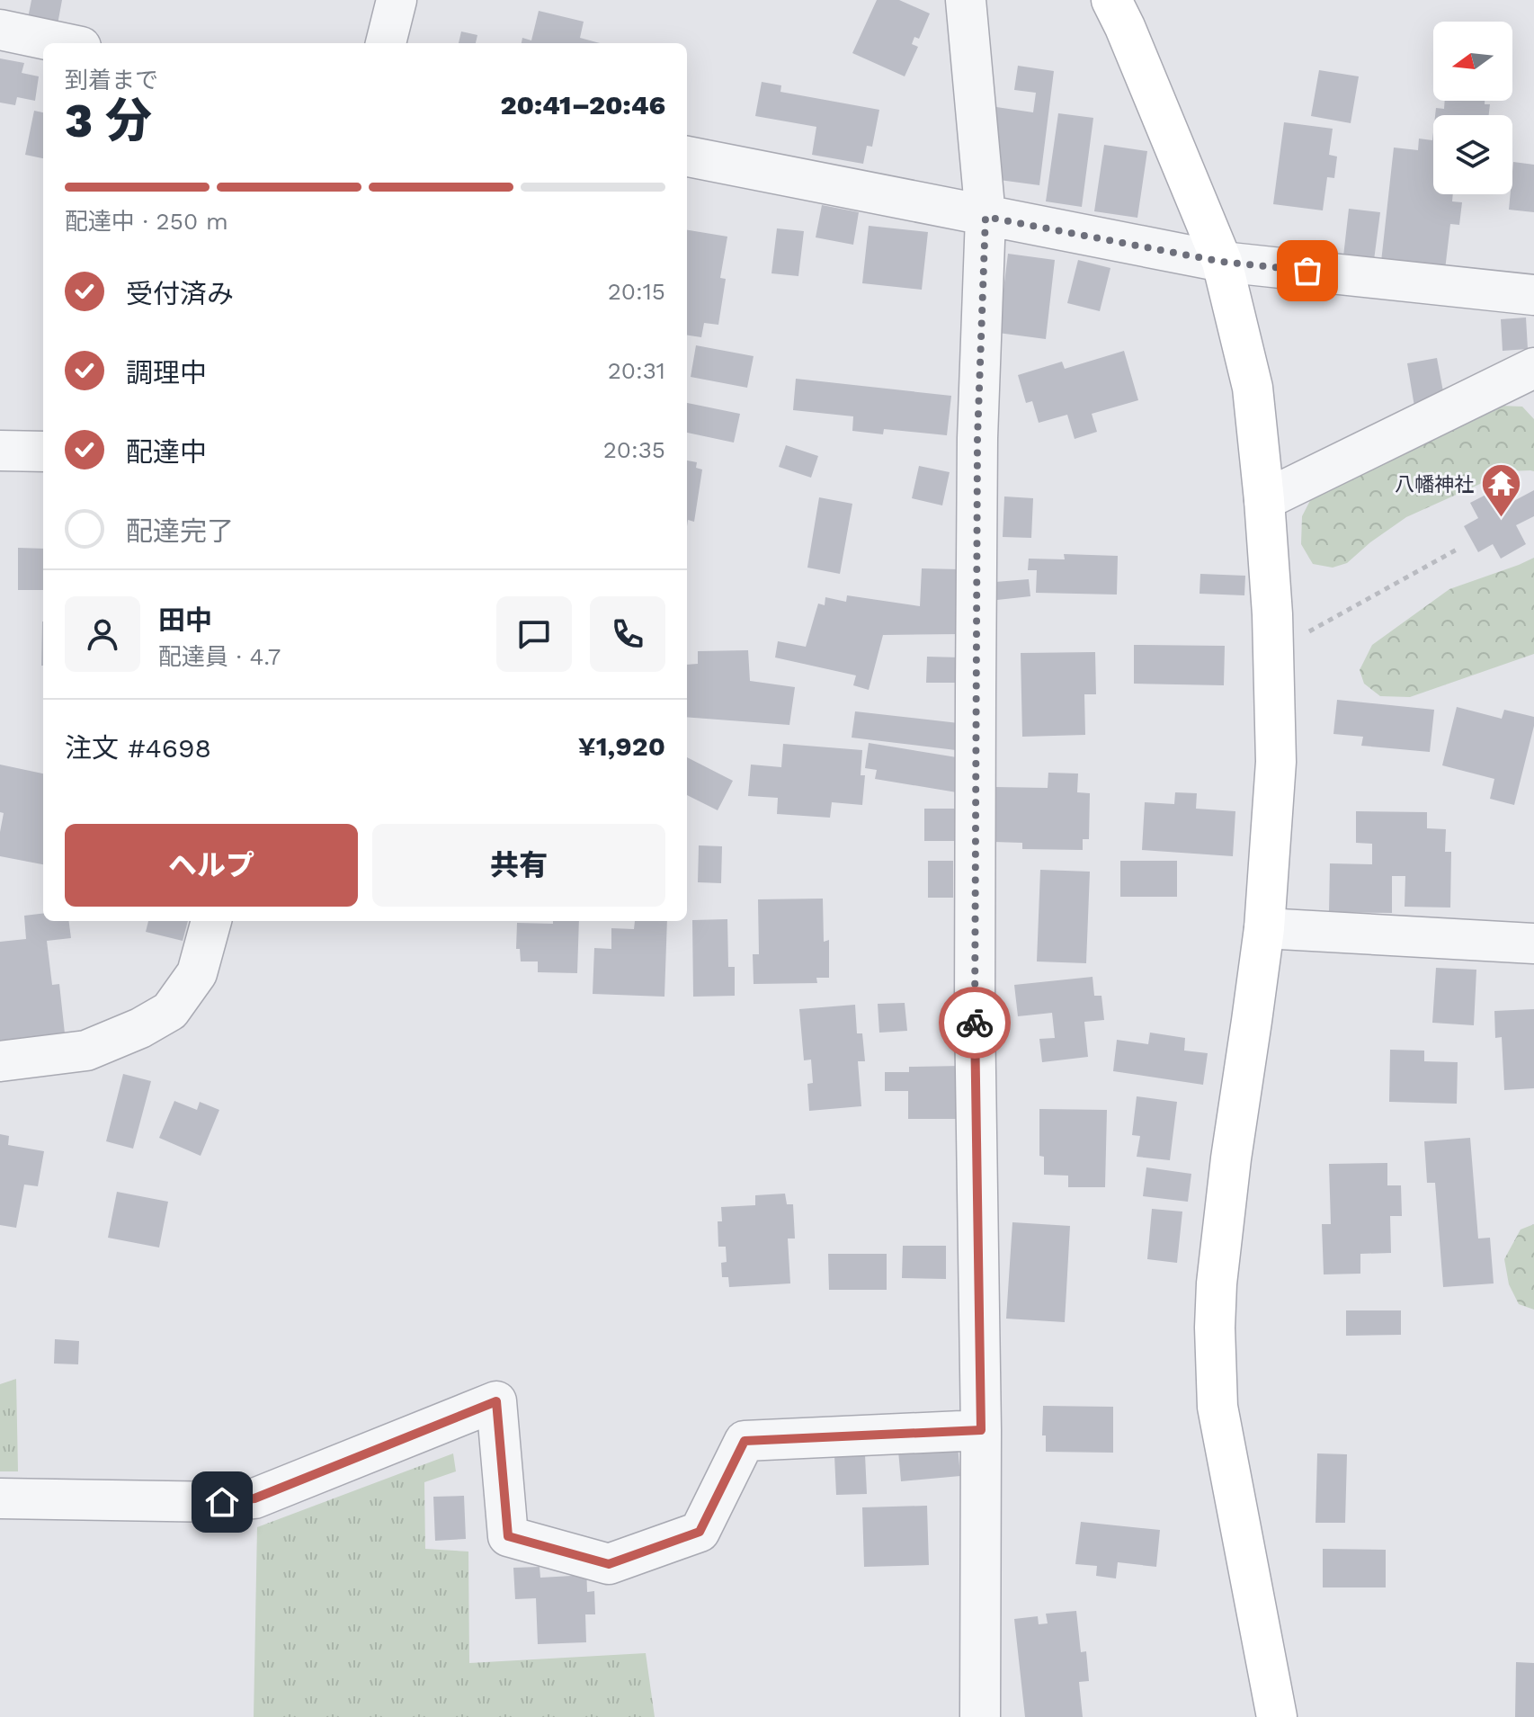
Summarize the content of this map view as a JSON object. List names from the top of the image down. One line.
{"places":{"temple":["八幡神社"]},"north":"left","page":{"heading":["3 分","到着まで","20:41–20:46"],"panel":["田中","配達員 · 4.7","注文 #4698","¥1,920"],"bar":"配達中 · 250 m","list":[["受付済み","20:15"],["調理中","20:31"],["配達中","20:35"],"配達完了"],"buttons":["ヘルプ","共有"]}}
